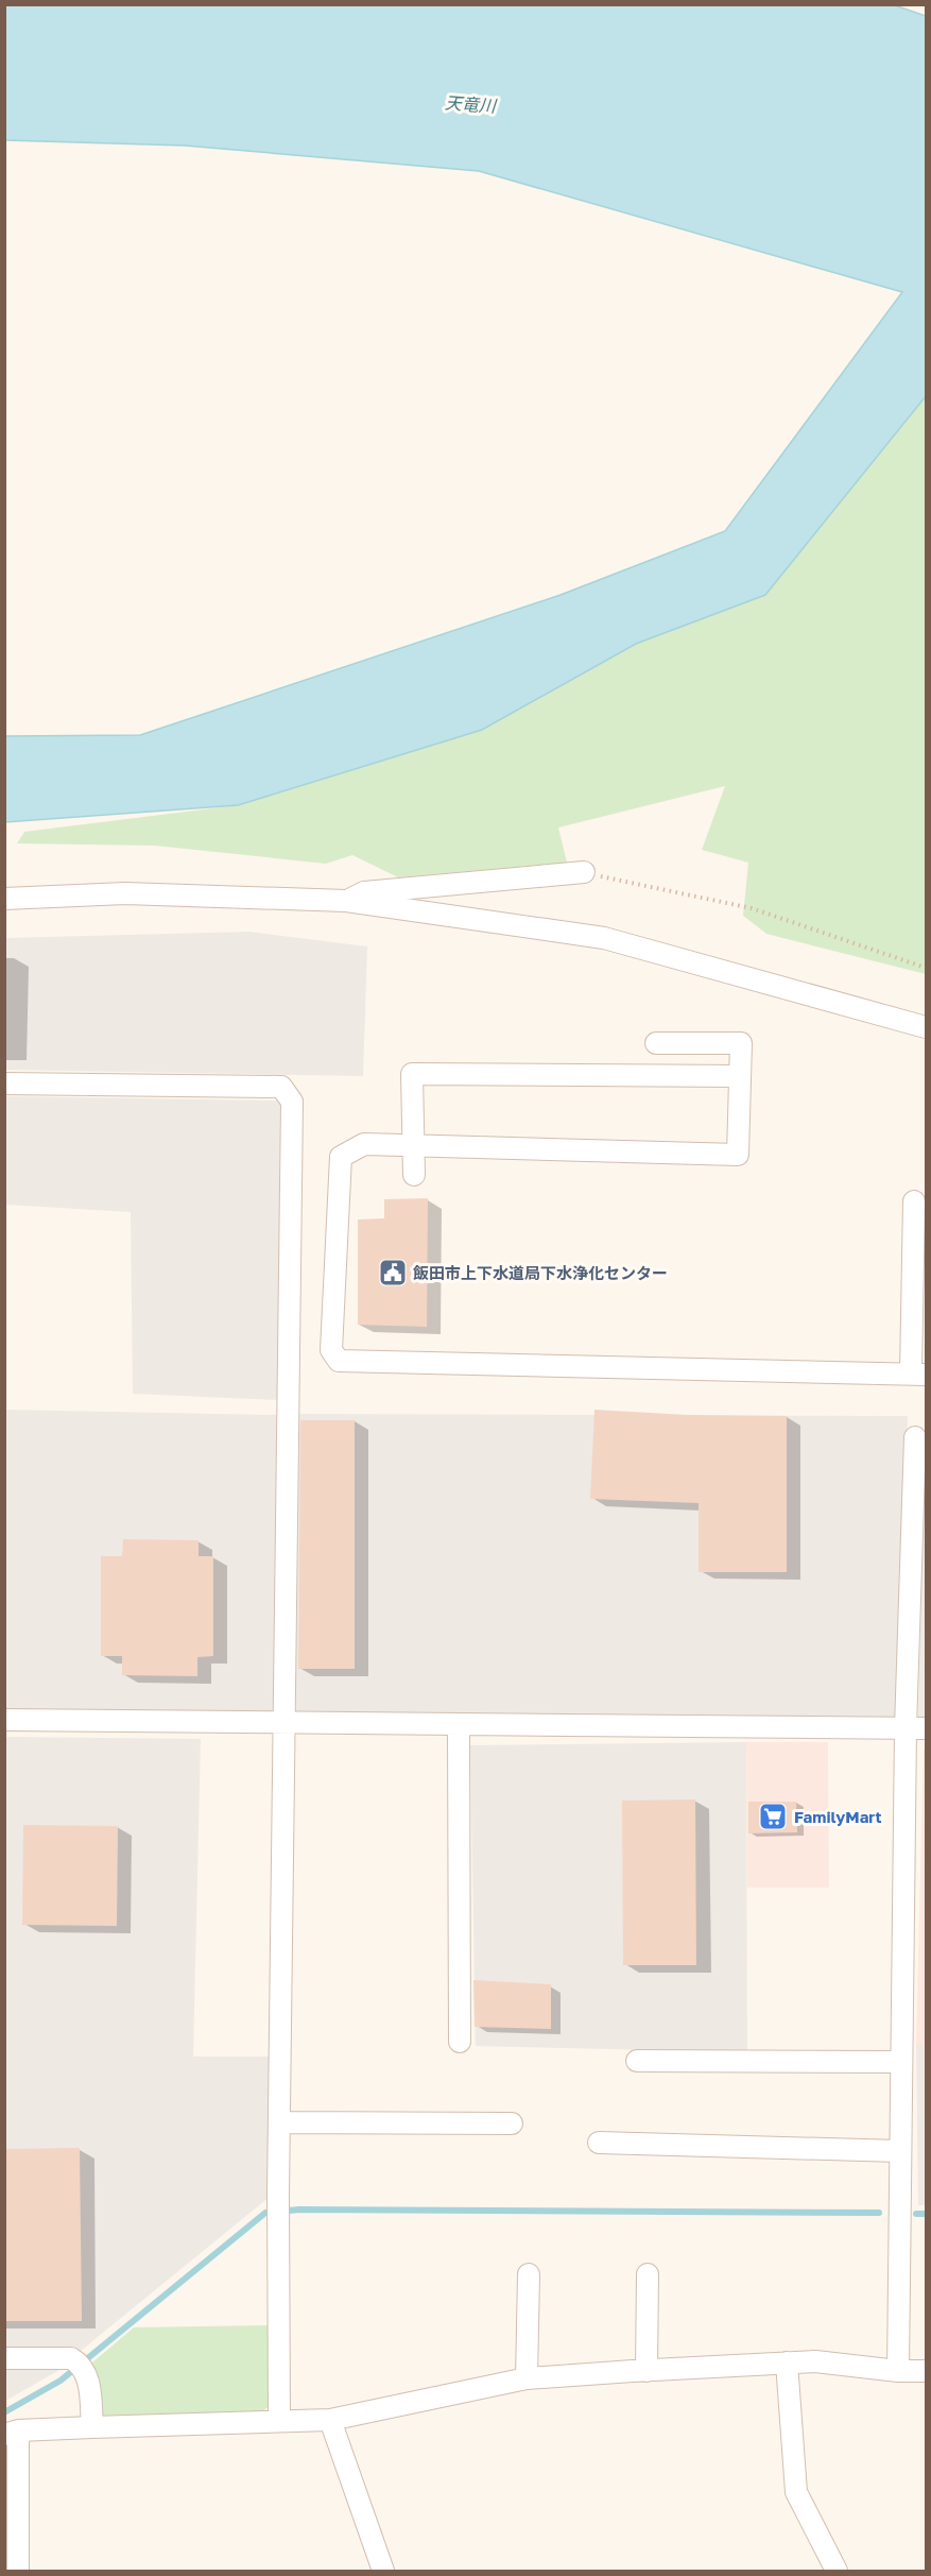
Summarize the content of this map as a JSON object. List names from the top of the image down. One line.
{"water":["天竜川"],"places":{"public building":["飯田市上下水道局下水浄化センター"],"supermarket":["FamilyMart"]}}
